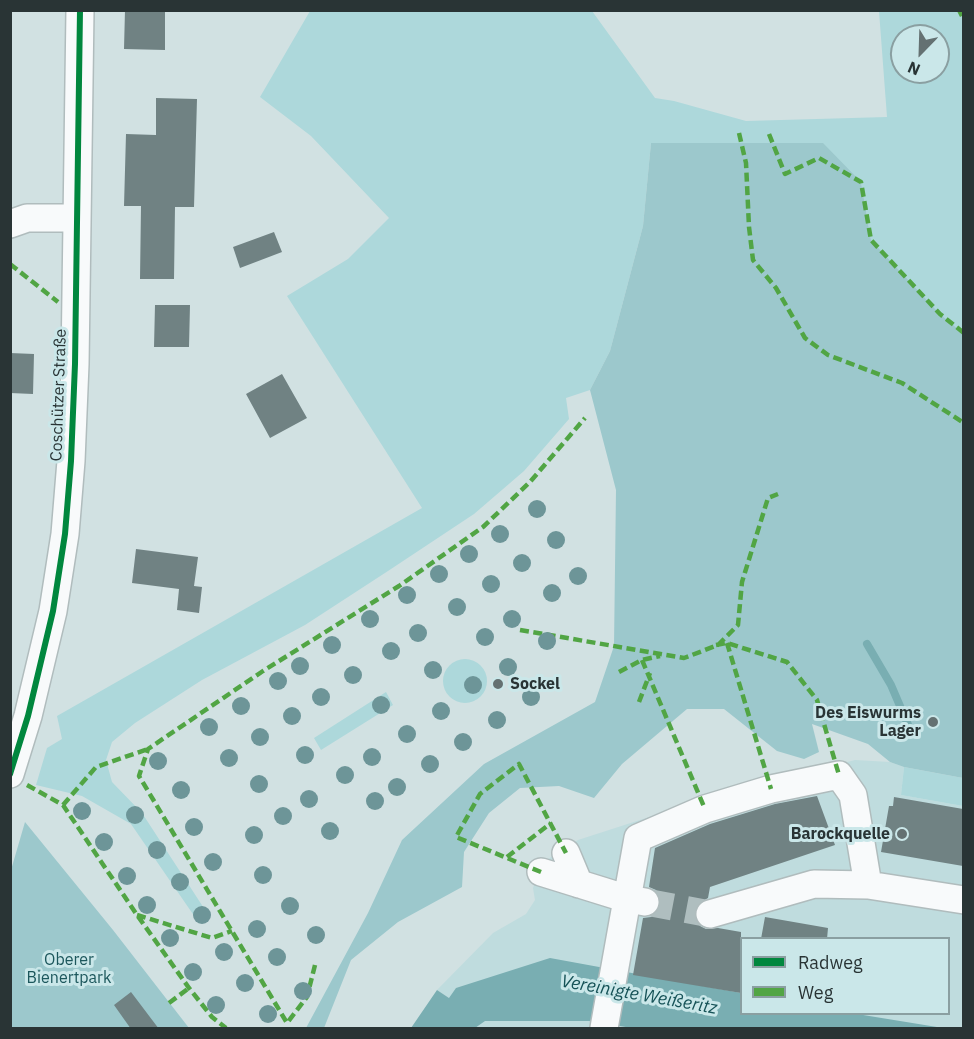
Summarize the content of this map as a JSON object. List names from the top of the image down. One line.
{"streets":{"street":["Coschützer Straße"]},"water":["Vereinigte Weißeritz"],"parks":["Oberer Bienertpark"],"places":["Sockel","Des Eiswurms Lager","Barockquelle"],"legend":["Radweg","Weg"],"north":"bottom left"}
